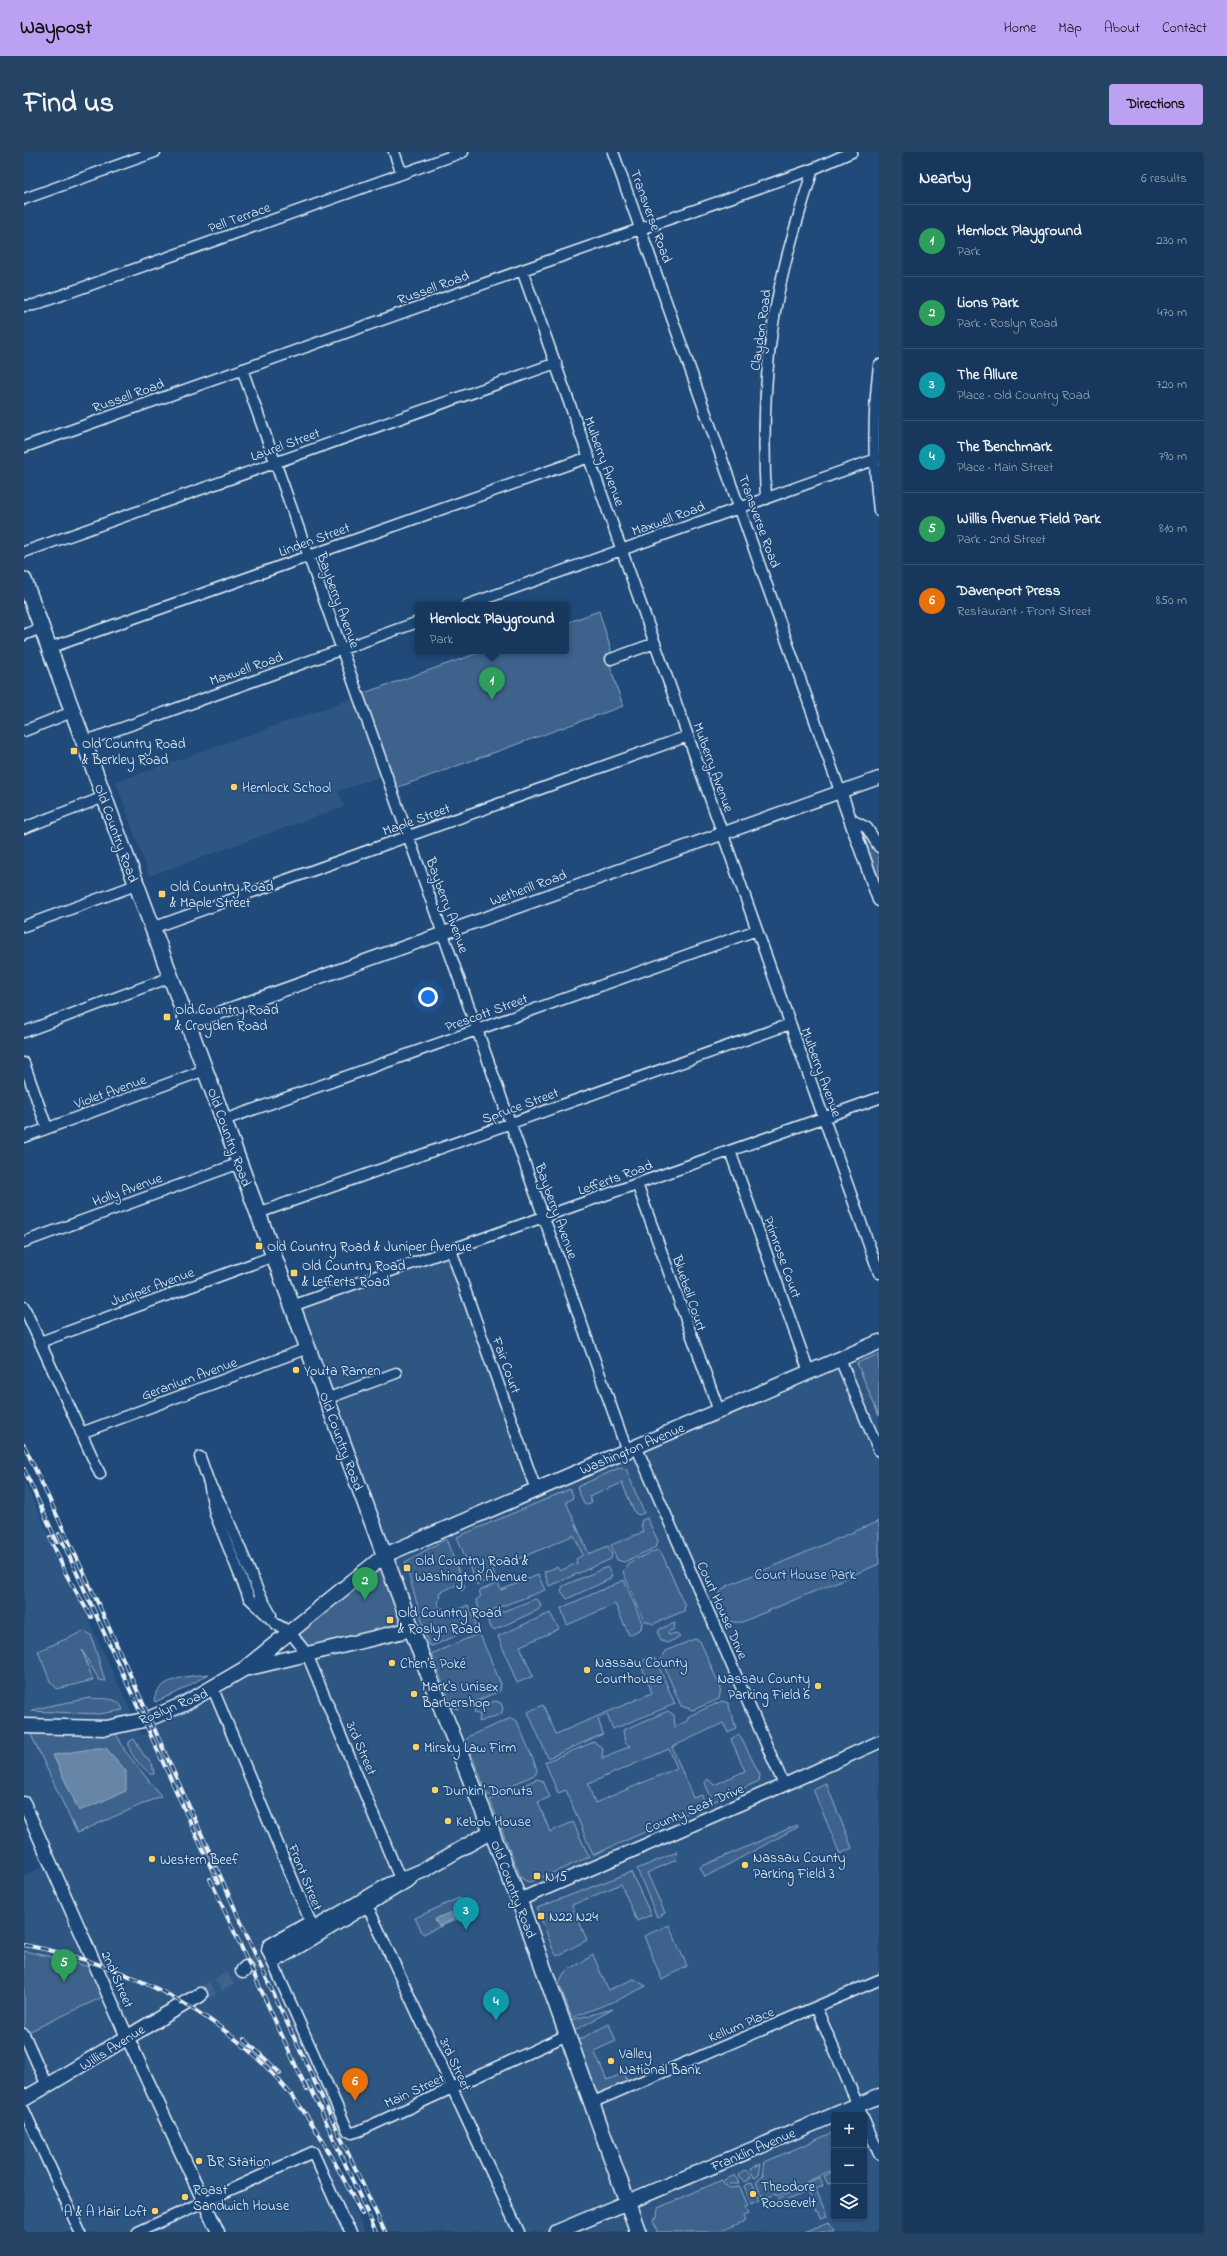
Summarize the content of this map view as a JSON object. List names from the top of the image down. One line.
{"streets":{"main road":["Old Country Road","Washington Avenue","Roslyn Road","Willis Avenue","Franklin Avenue"],"street":["Transverse Road","Pell Terrace","Russell Road","Claydon Road","Laurel Street","Mulberry Avenue","Maxwell Road","Linden Street","Bayberry Avenue","Maple Street","Wetherill Road","Prescott Street","Violet Avenue","Spruce Street","Lefferts Road","Holly Avenue","Primrose Court","Juniper Avenue","Bluebell Court","Fair Court","Geranium Avenue","Court House Drive","3rd Street","County Seat Drive","Front Street","2nd Street","Kellum Place","Main Street"]},"crossings":[["Transverse Road","Russell Road"],["Transverse Road","Maxwell Road"],["Transverse Road","Wetherill Road"],["Russell Road","Claydon Road"],["Russell Road","Mulberry Avenue"],["Russell Road","Bayberry Avenue"],["Claydon Road","Maxwell Road"],["Laurel Street","Mulberry Avenue"],["Laurel Street","Bayberry Avenue"],["Mulberry Avenue","Maxwell Road"],["Mulberry Avenue","Linden Street"],["Mulberry Avenue","Maple Street"],["Mulberry Avenue","Wetherill Road"],["Mulberry Avenue","Prescott Street"],["Mulberry Avenue","Spruce Street"],["Mulberry Avenue","Lefferts Road"],["Maxwell Road","Bayberry Avenue"],["Maxwell Road","Old Country Road"],["Linden Street","Bayberry Avenue"],["Linden Street","Old Country Road"],["Bayberry Avenue","Maple Street"],["Bayberry Avenue","Wetherill Road"],["Bayberry Avenue","Prescott Street"],["Bayberry Avenue","Spruce Street"],["Bayberry Avenue","Lefferts Road"],["Bayberry Avenue","Washington Avenue"],["Bayberry Avenue","Court House Drive"],["Maple Street","Old Country Road"],["Old Country Road","Wetherill Road"],["Old Country Road","Prescott Street"],["Old Country Road","Violet Avenue"],["Old Country Road","Spruce Street"],["Old Country Road","Lefferts Road"],["Old Country Road","Holly Avenue"],["Old Country Road","Juniper Avenue"],["Old Country Road","Geranium Avenue"],["Old Country Road","Washington Avenue"],["Old Country Road","Roslyn Road"],["Old Country Road","County Seat Drive"],["Old Country Road","Kellum Place"],["Old Country Road","Main Street"],["Old Country Road","Franklin Avenue"],["Lefferts Road","Primrose Court"],["Lefferts Road","Bluebell Court"],["Lefferts Road","Fair Court"],["Primrose Court","Washington Avenue"],["Bluebell Court","Washington Avenue"],["Fair Court","Washington Avenue"],["Washington Avenue","Court House Drive"],["Washington Avenue","Roslyn Road"],["Court House Drive","County Seat Drive"],["Roslyn Road","3rd Street"],["Roslyn Road","Front Street"],["3rd Street","Main Street"],["Front Street","Main Street"],["2nd Street","Willis Avenue"]],"parks":["Court House Park"],"places":{"transit":["Old Country Road & Berkley Road","Old Country Road & Maple Street","Old Country Road & Croyden Road","Old Country Road & Juniper Avenue","Old Country Road & Lefferts Road","Old Country Road & Washington Avenue","Old Country Road & Roslyn Road","N15","N22 N24"],"other":["Hemlock School","Youta Ramen","Chen’s Poké","Nassau County Courthouse","Nassau County Parking Field 6","Mark's Unisex Barbershop","Mirsky Law Firm","Dunkin' Donuts","Kebob House","Western Beef","Nassau County Parking Field 3","Valley National Bank","BR Station","Theodore Roosevelt","Roast Sandwich House","A & A Hair Loft"]},"page":{"header":"Waypost","nav":["Home","Map","About","Contact"],"title":"Find us","buttons":"Directions","heading":["Nearby","6 results"],"list":[{"mark":"1","name":"Hemlock Playground","note":"Park","value":"230 m"},{"mark":"2","name":"Lions Park","note":"Park · Roslyn Road","value":"470 m"},{"mark":"3","name":"The Allure","note":"Place · Old Country Road","value":"720 m"},{"mark":"4","name":"The Benchmark","note":"Place · Main Street","value":"790 m"},{"mark":"5","name":"Willis Avenue Field Park","note":"Park · 2nd Street","value":"810 m"},{"mark":"6","name":"Davenport Press","note":"Restaurant · Front Street","value":"850 m"}],"popup":["Hemlock Playground","Park"],"pins":["1","2","3","5","4","6"],"map_buttons":["+","−"]}}
